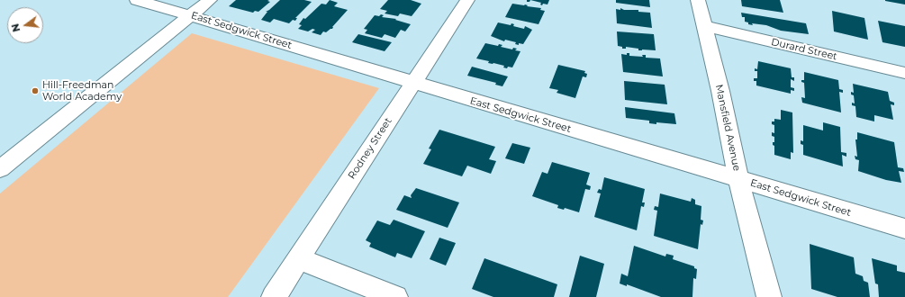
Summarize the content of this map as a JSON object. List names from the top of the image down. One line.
{"streets":{"street":["East Sedgwick Street","Durard Street","Mansfield Avenue","Rodney Street"]},"crossings":[["East Sedgwick Street","Mansfield Avenue"],["East Sedgwick Street","Rodney Street"],["Durard Street","Mansfield Avenue"]],"places":["Hill-Freedman World Academy"],"north":"left"}
